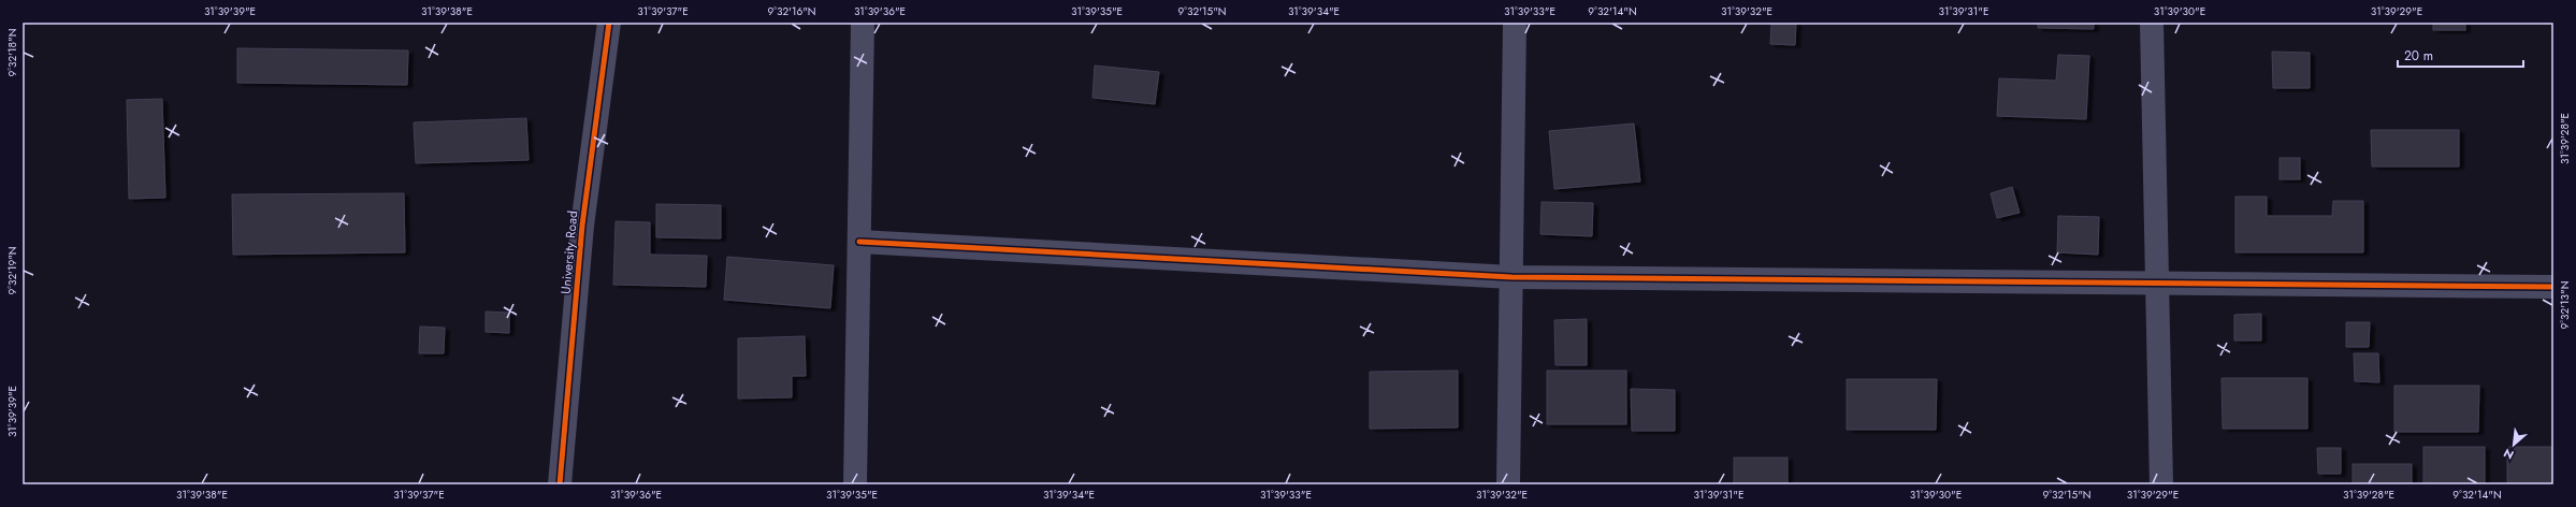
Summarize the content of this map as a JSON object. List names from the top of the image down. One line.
{"streets":{"street":["University Road"]},"scale_bar":"20 m","north":"bottom left","coordinates":["31°39'39\"E","31°39'38\"E","31°39'37\"E","9°32'16\"N","31°39'36\"E","31°39'35\"E","9°32'15\"N","31°39'34\"E","31°39'33\"E","9°32'14\"N","31°39'32\"E","31°39'31\"E","31°39'30\"E","31°39'29\"E","9°32'18\"N","31°39'28\"E","9°32'19\"N","9°32'13\"N"]}
